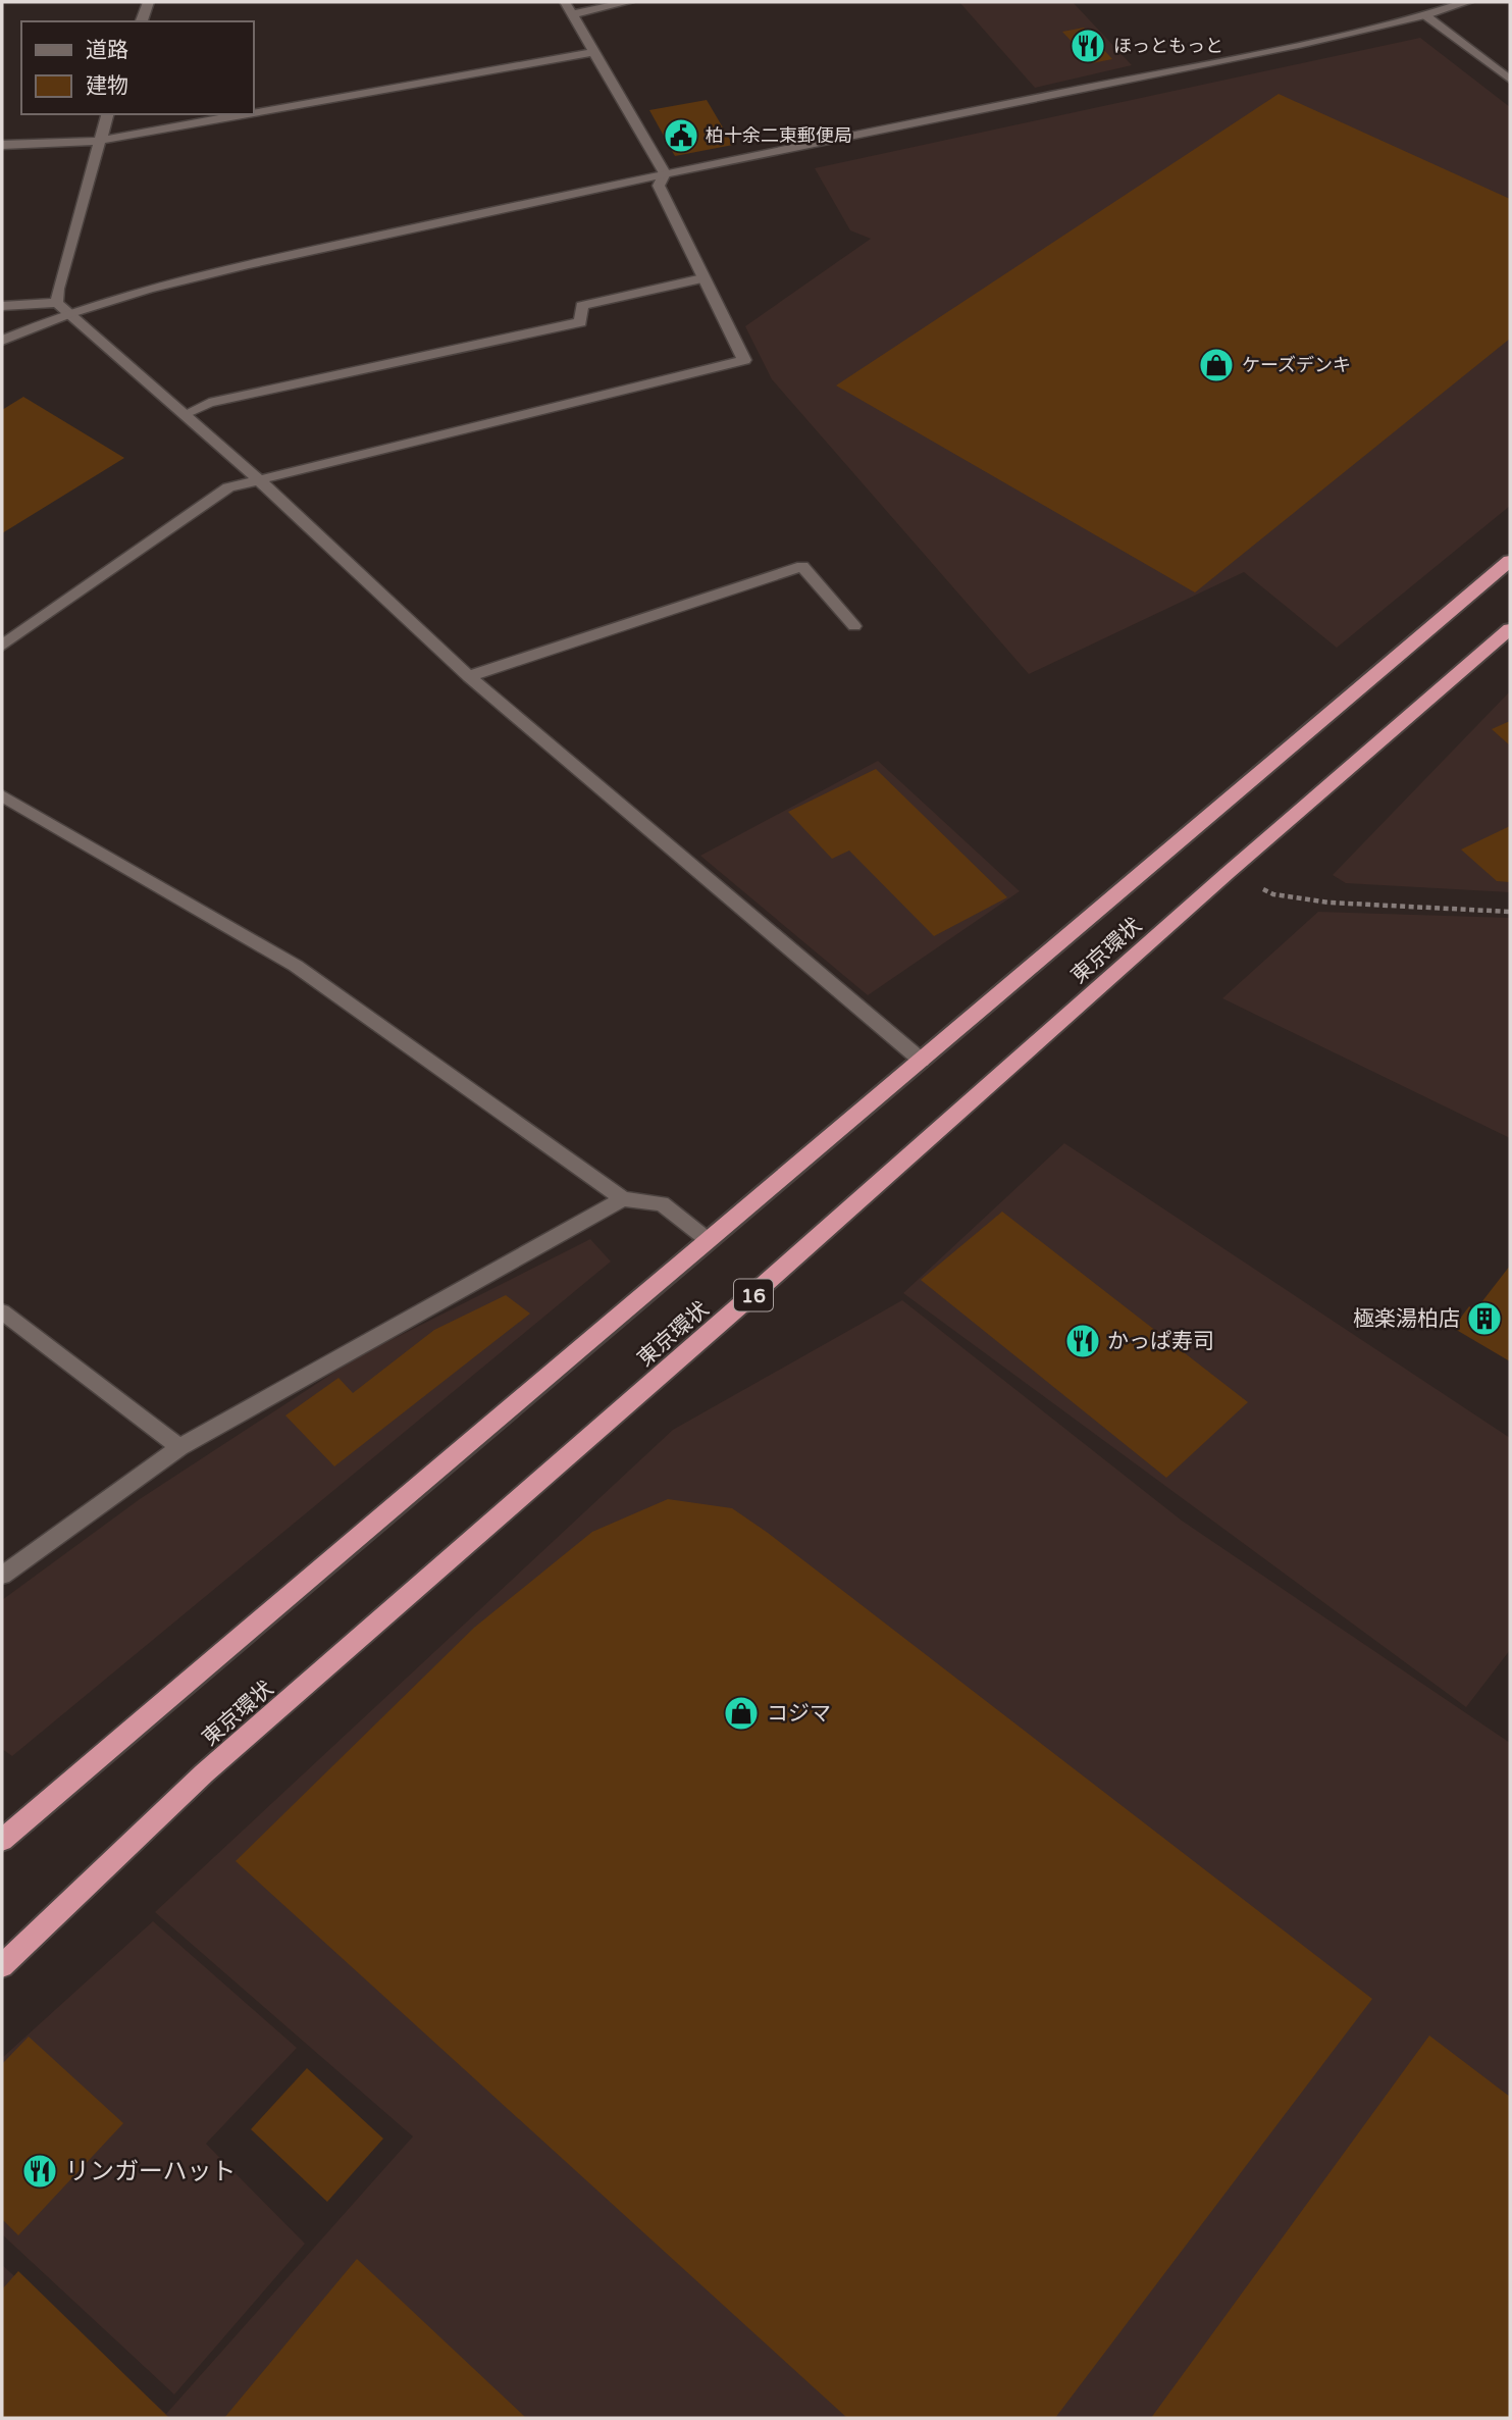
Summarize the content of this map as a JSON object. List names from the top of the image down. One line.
{"streets":{"highway":["東京環状","16"]},"places":{"restaurant":["ほっともっと","かっぱ寿司","リンガーハット"],"public building":["柏十余二東郵便局"],"shop":["ケーズデンキ","コジマ"],"building":["極楽湯柏店"]},"legend":["道路","建物"]}
